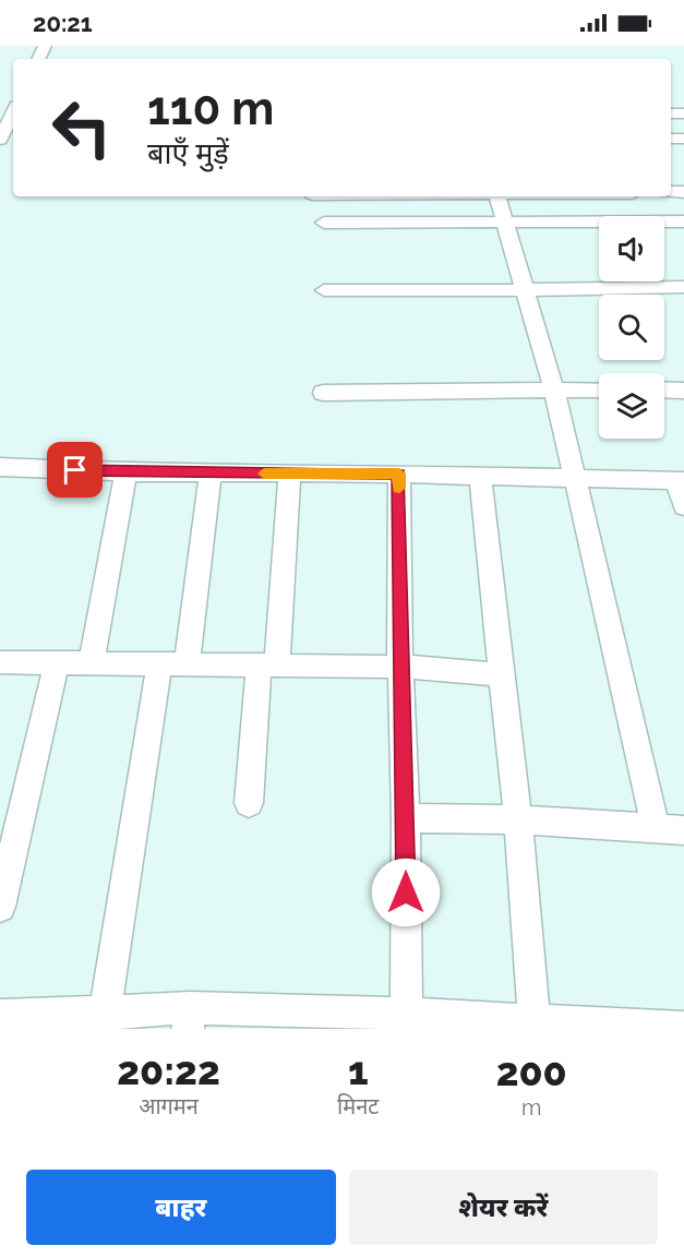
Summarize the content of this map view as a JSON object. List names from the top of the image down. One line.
{"page":{"status":"20:21","turn":["110 m","बाएँ मुड़ें"],"eta":["20:22","आगमन","1","मिनट","200","m"],"buttons":["बाहर","शेयर करें"]}}
